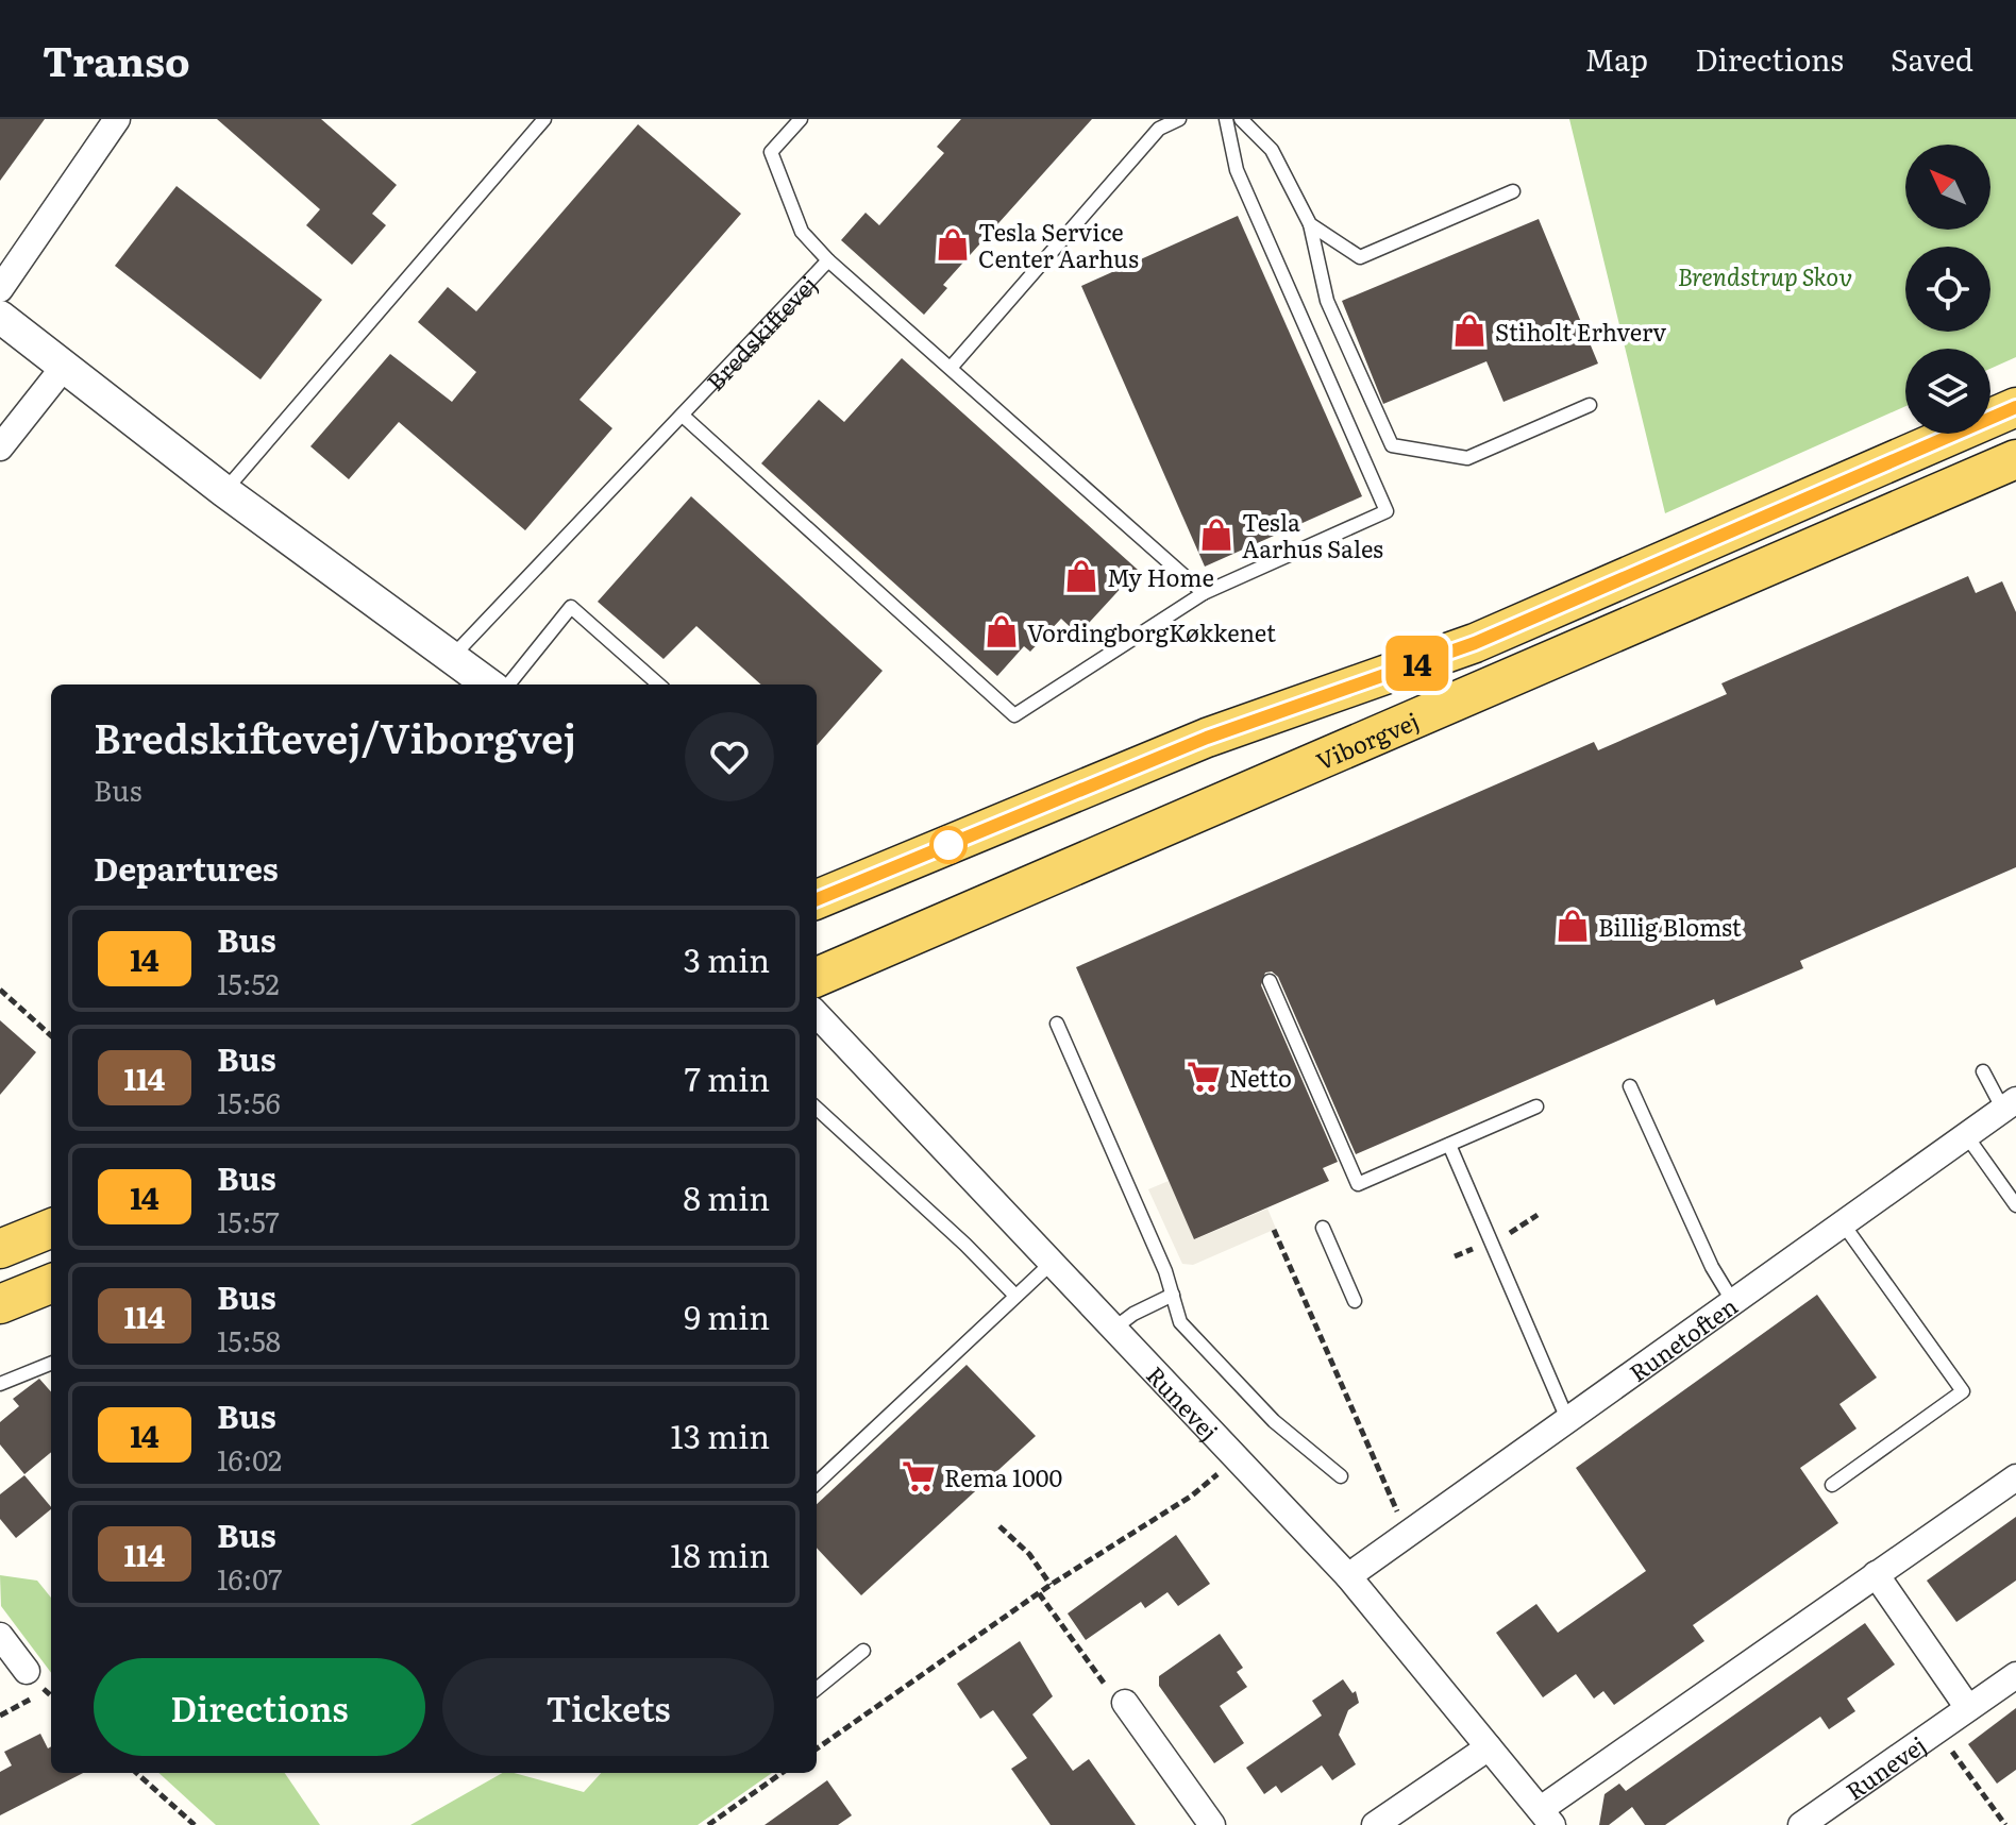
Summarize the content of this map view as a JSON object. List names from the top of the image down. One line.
{"streets":{"main road":["Viborgvej"],"street":["Runetoften","Runevej"],"lane":["Bredskiftevej"]},"crossings":[["Runetoften","Runevej"]],"parks":["Brendstrup Skov"],"places":{"shop":["Tesla Service Center Aarhus","Stiholt Erhverv","Tesla Aarhus Sales","My Home","VordingborgKøkkenet","Billig Blomst"],"supermarket":["Netto","Rema 1000"]},"lines":["bus line 14"],"north":"top left","page":{"header":"Transo","nav":["Map","Directions","Saved"],"on_map":"14","heading":[["Bredskiftevej/Viborgvej","Bus"],"Departures"],"list":[{"mark":"14","name":"Bus","note":"15:52","value":"3 min"},{"mark":"114","name":"Bus","note":"15:56","value":"7 min"},{"mark":"14","name":"Bus","note":"15:57","value":"8 min"},{"mark":"114","name":"Bus","note":"15:58","value":"9 min"},{"mark":"14","name":"Bus","note":"16:02","value":"13 min"},{"mark":"114","name":"Bus","note":"16:07","value":"18 min"}],"buttons":["Directions","Tickets"]}}
